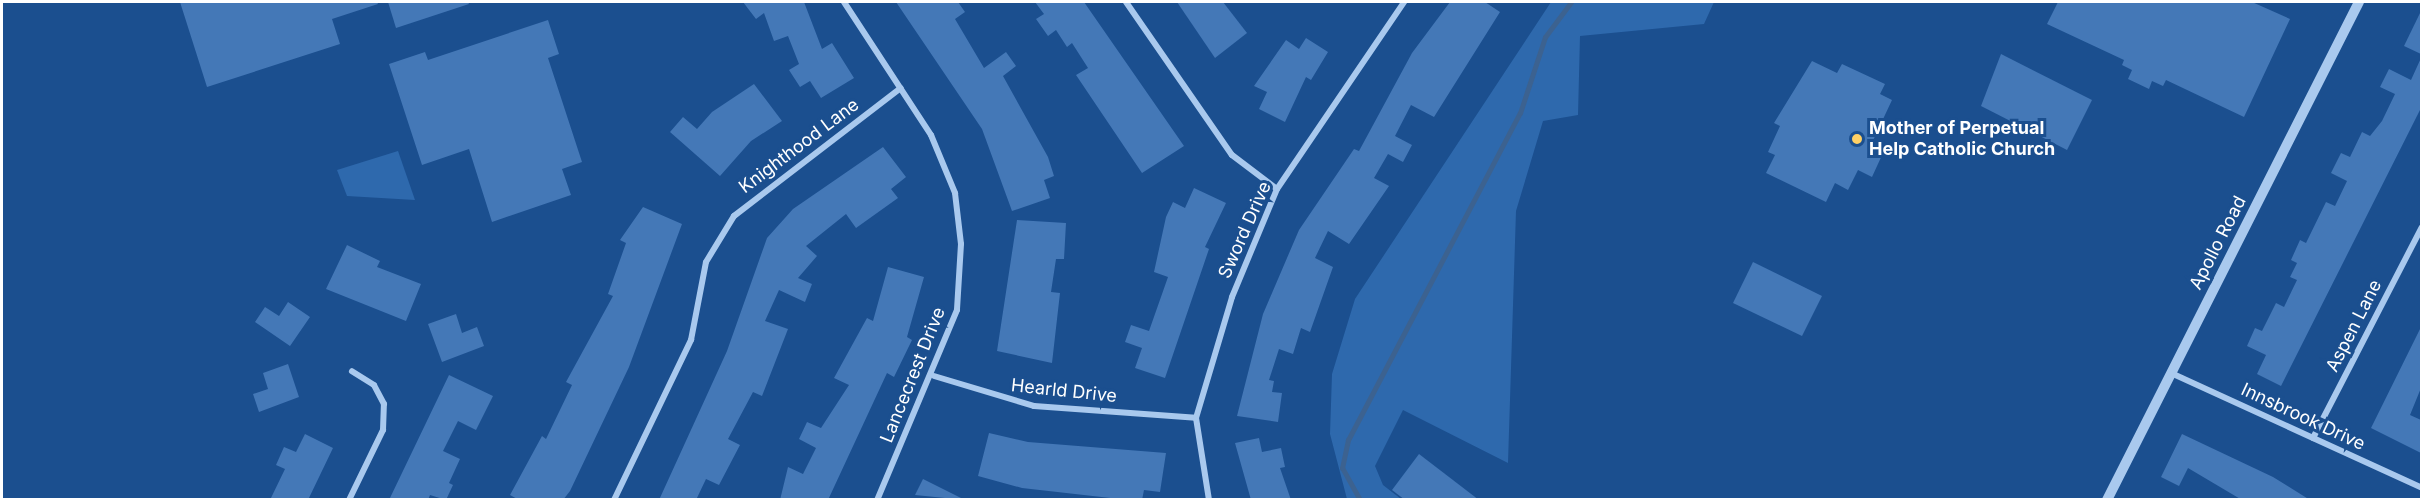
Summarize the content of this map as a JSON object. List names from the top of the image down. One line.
{"streets":{"street":["Knighthood Lane","Sword Drive","Apollo Road","Aspen Lane","Lancecrest Drive","Hearld Drive","Innsbrook Drive"]},"crossings":[["Knighthood Lane","Lancecrest Drive"],["Sword Drive","Hearld Drive"],["Apollo Road","Innsbrook Drive"],["Aspen Lane","Innsbrook Drive"],["Lancecrest Drive","Hearld Drive"]],"places":["Mother of Perpetual Help Catholic Church"]}
